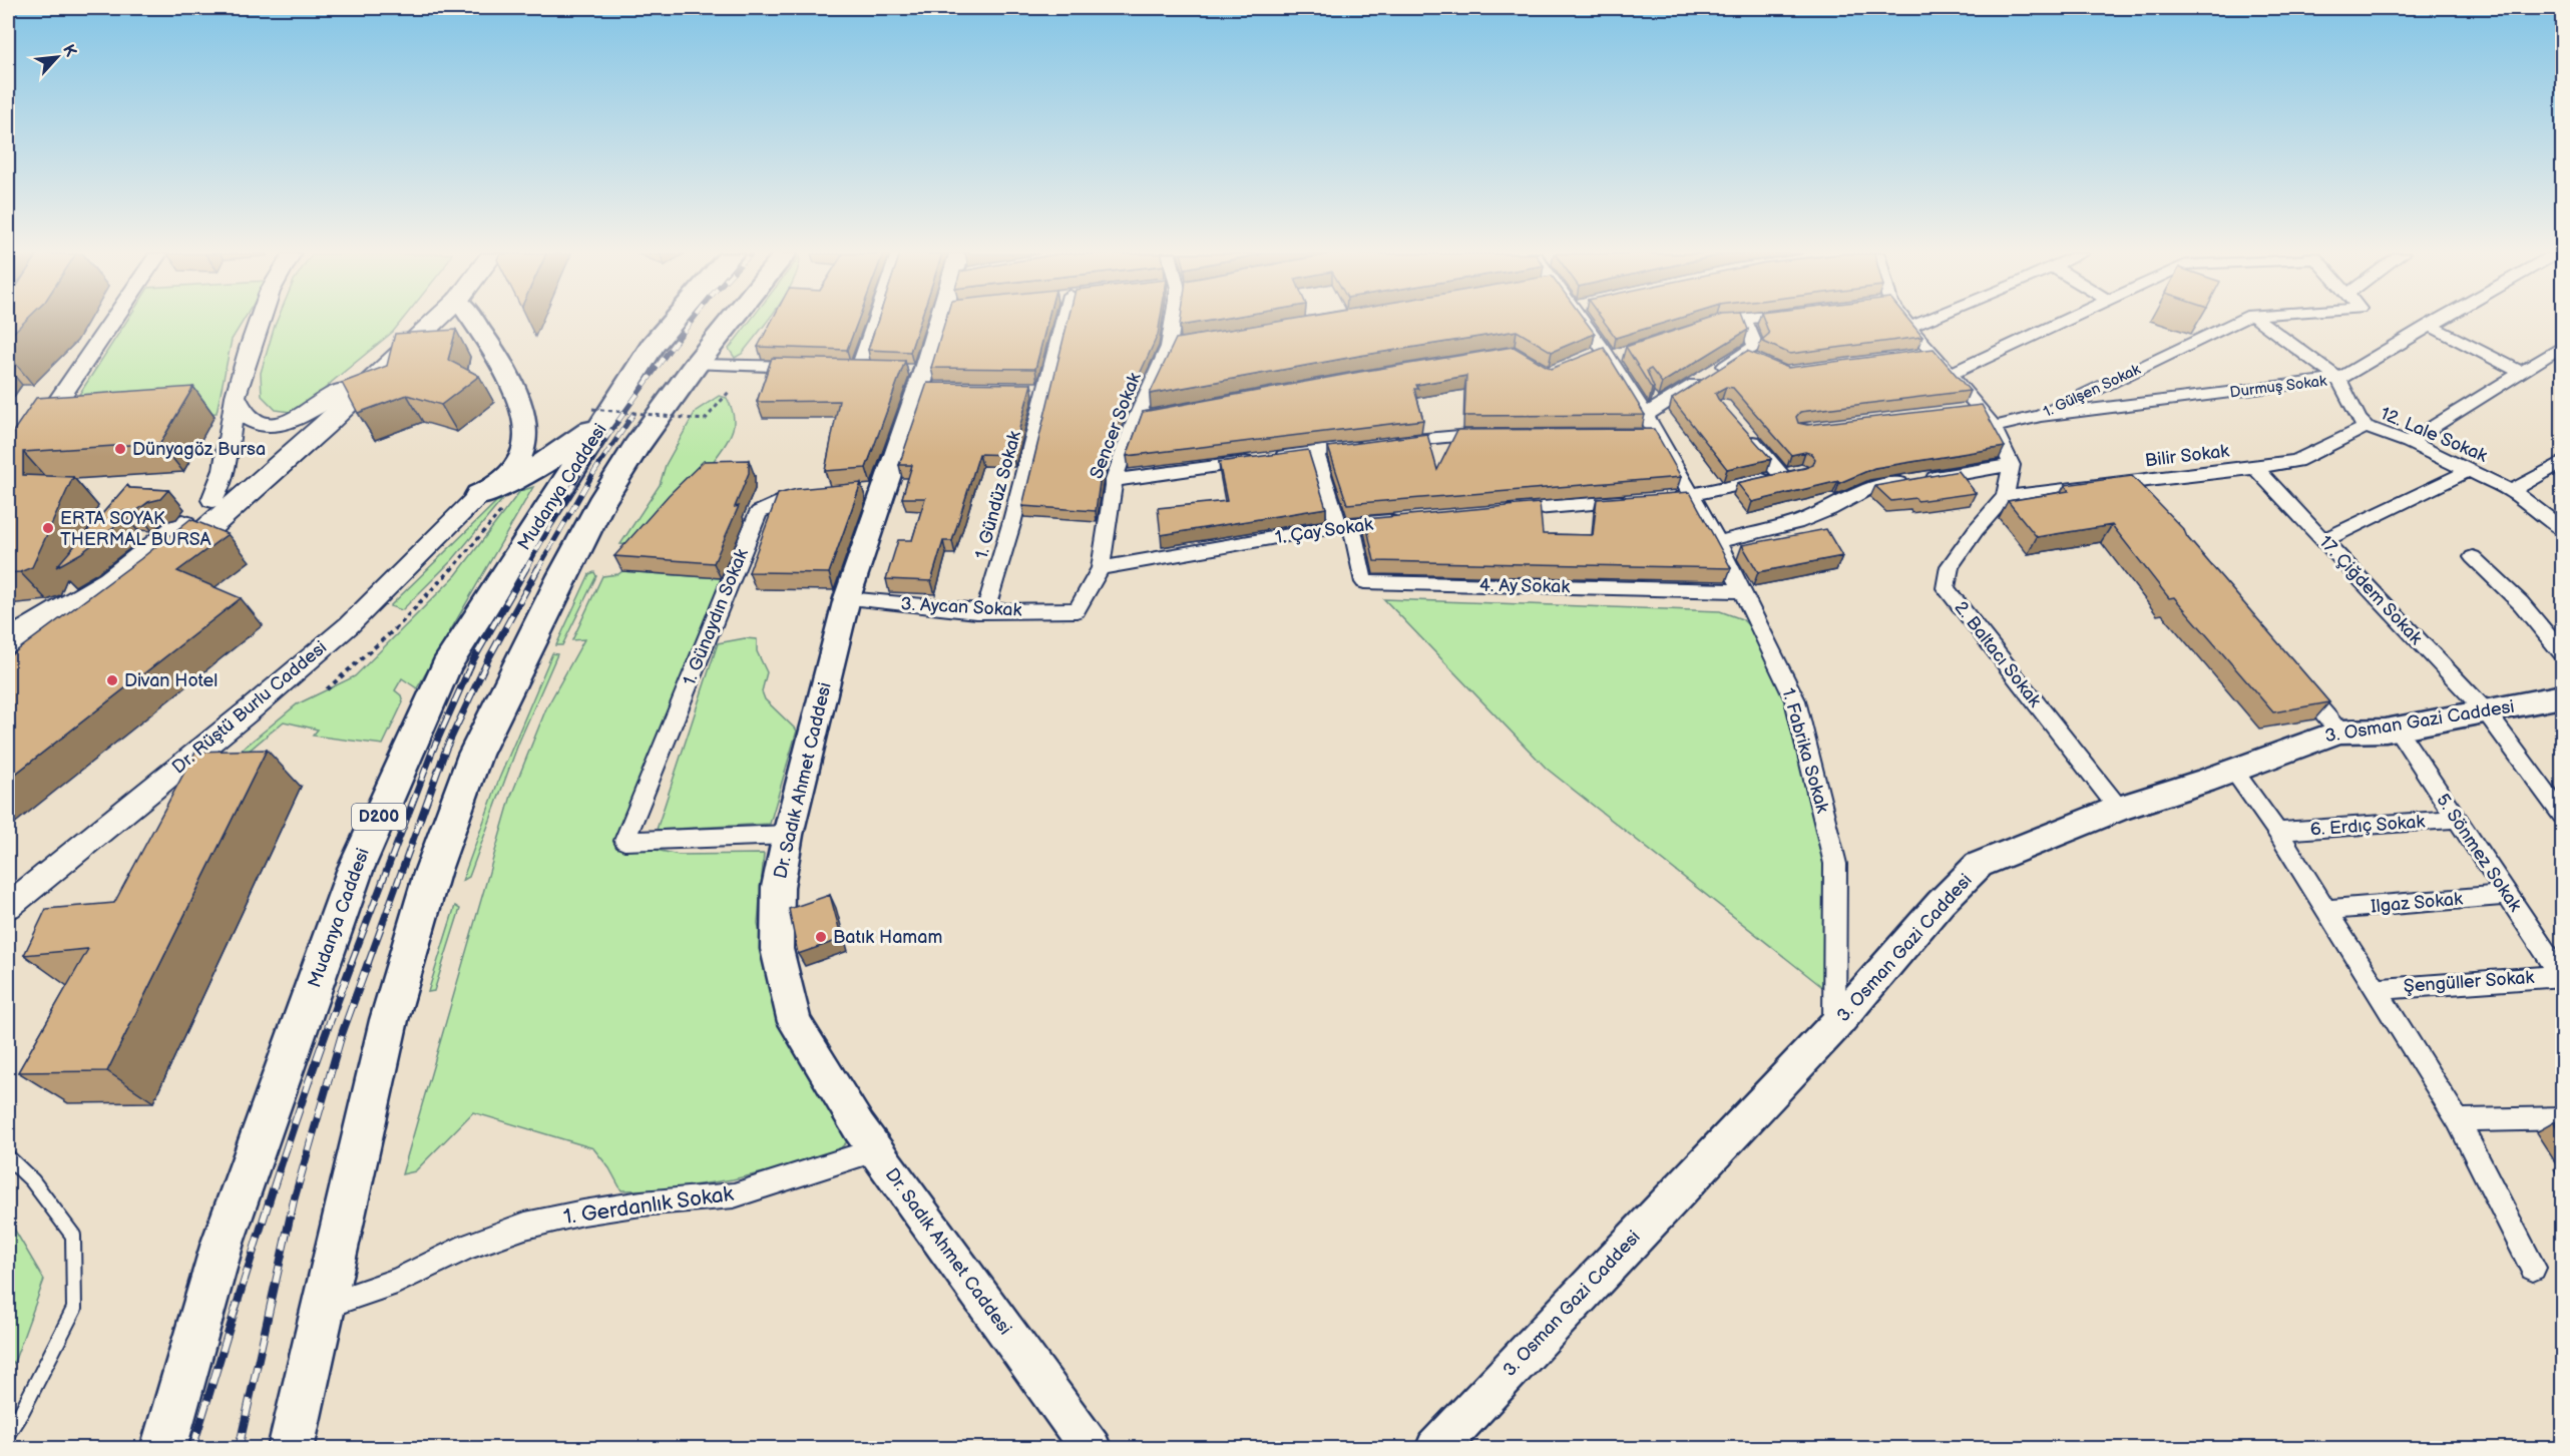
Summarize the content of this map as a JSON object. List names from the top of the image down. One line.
{"streets":{"highway":["Mudanya Caddesi","D200"],"main road":["3. Osman Gazi Caddesi","Dr. Sadık Ahmet Caddesi"],"street":["Durmuş Sokak","1. Gülşen Sokak","Sencer Sokak","12. Lale Sokak","Bilir Sokak","1. Gündüz Sokak","1. Çay Sokak","4. Ay Sokak","17. Çiğdem Sokak","3. Aycan Sokak","1. Günaydın Sokak","2. Baltacı Sokak","Dr. Rüştü Burlu Caddesi","1. Fabrika Sokak","6. Erdıç Sokak","5. Sönmez Sokak","Ilgaz Sokak","Şengüller Sokak","1. Gerdanlık Sokak"]},"crossings":[["Durmuş Sokak","1. Gülşen Sokak"],["Durmuş Sokak","12. Lale Sokak"],["Sencer Sokak","1. Çay Sokak"],["Sencer Sokak","3. Aycan Sokak"],["12. Lale Sokak","Bilir Sokak"],["Bilir Sokak","17. Çiğdem Sokak"],["Bilir Sokak","2. Baltacı Sokak"],["1. Gündüz Sokak","3. Aycan Sokak"],["1. Çay Sokak","4. Ay Sokak"],["4. Ay Sokak","1. Fabrika Sokak"],["17. Çiğdem Sokak","3. Osman Gazi Caddesi"],["3. Aycan Sokak","Dr. Sadık Ahmet Caddesi"],["1. Günaydın Sokak","Dr. Sadık Ahmet Caddesi"],["2. Baltacı Sokak","3. Osman Gazi Caddesi"],["3. Osman Gazi Caddesi","1. Fabrika Sokak"],["3. Osman Gazi Caddesi","5. Sönmez Sokak"],["Dr. Sadık Ahmet Caddesi","1. Gerdanlık Sokak"],["6. Erdıç Sokak","5. Sönmez Sokak"],["5. Sönmez Sokak","Ilgaz Sokak"],["5. Sönmez Sokak","Şengüller Sokak"]],"places":["Dünyagöz Bursa","ERTA SOYAK THERMAL BURSA","Divan Hotel","Batık Hamam"],"north":"top right"}
